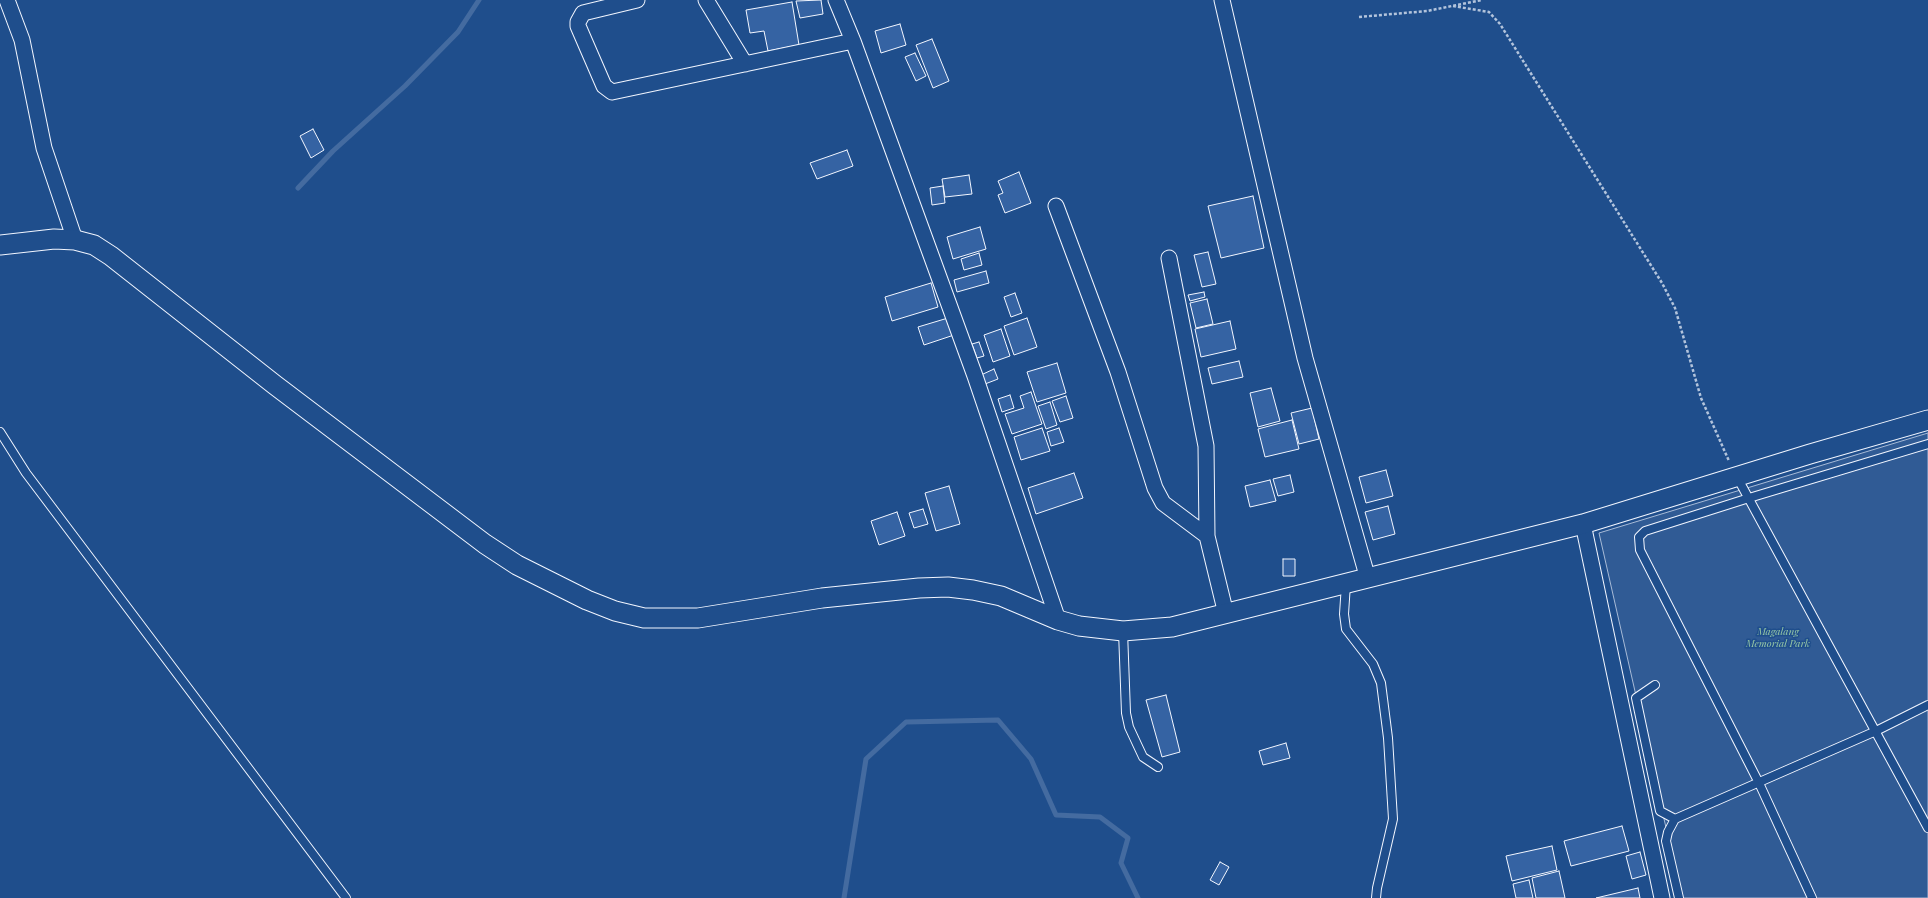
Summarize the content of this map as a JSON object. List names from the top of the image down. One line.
{"parks":["Magalang Memorial Park"]}
